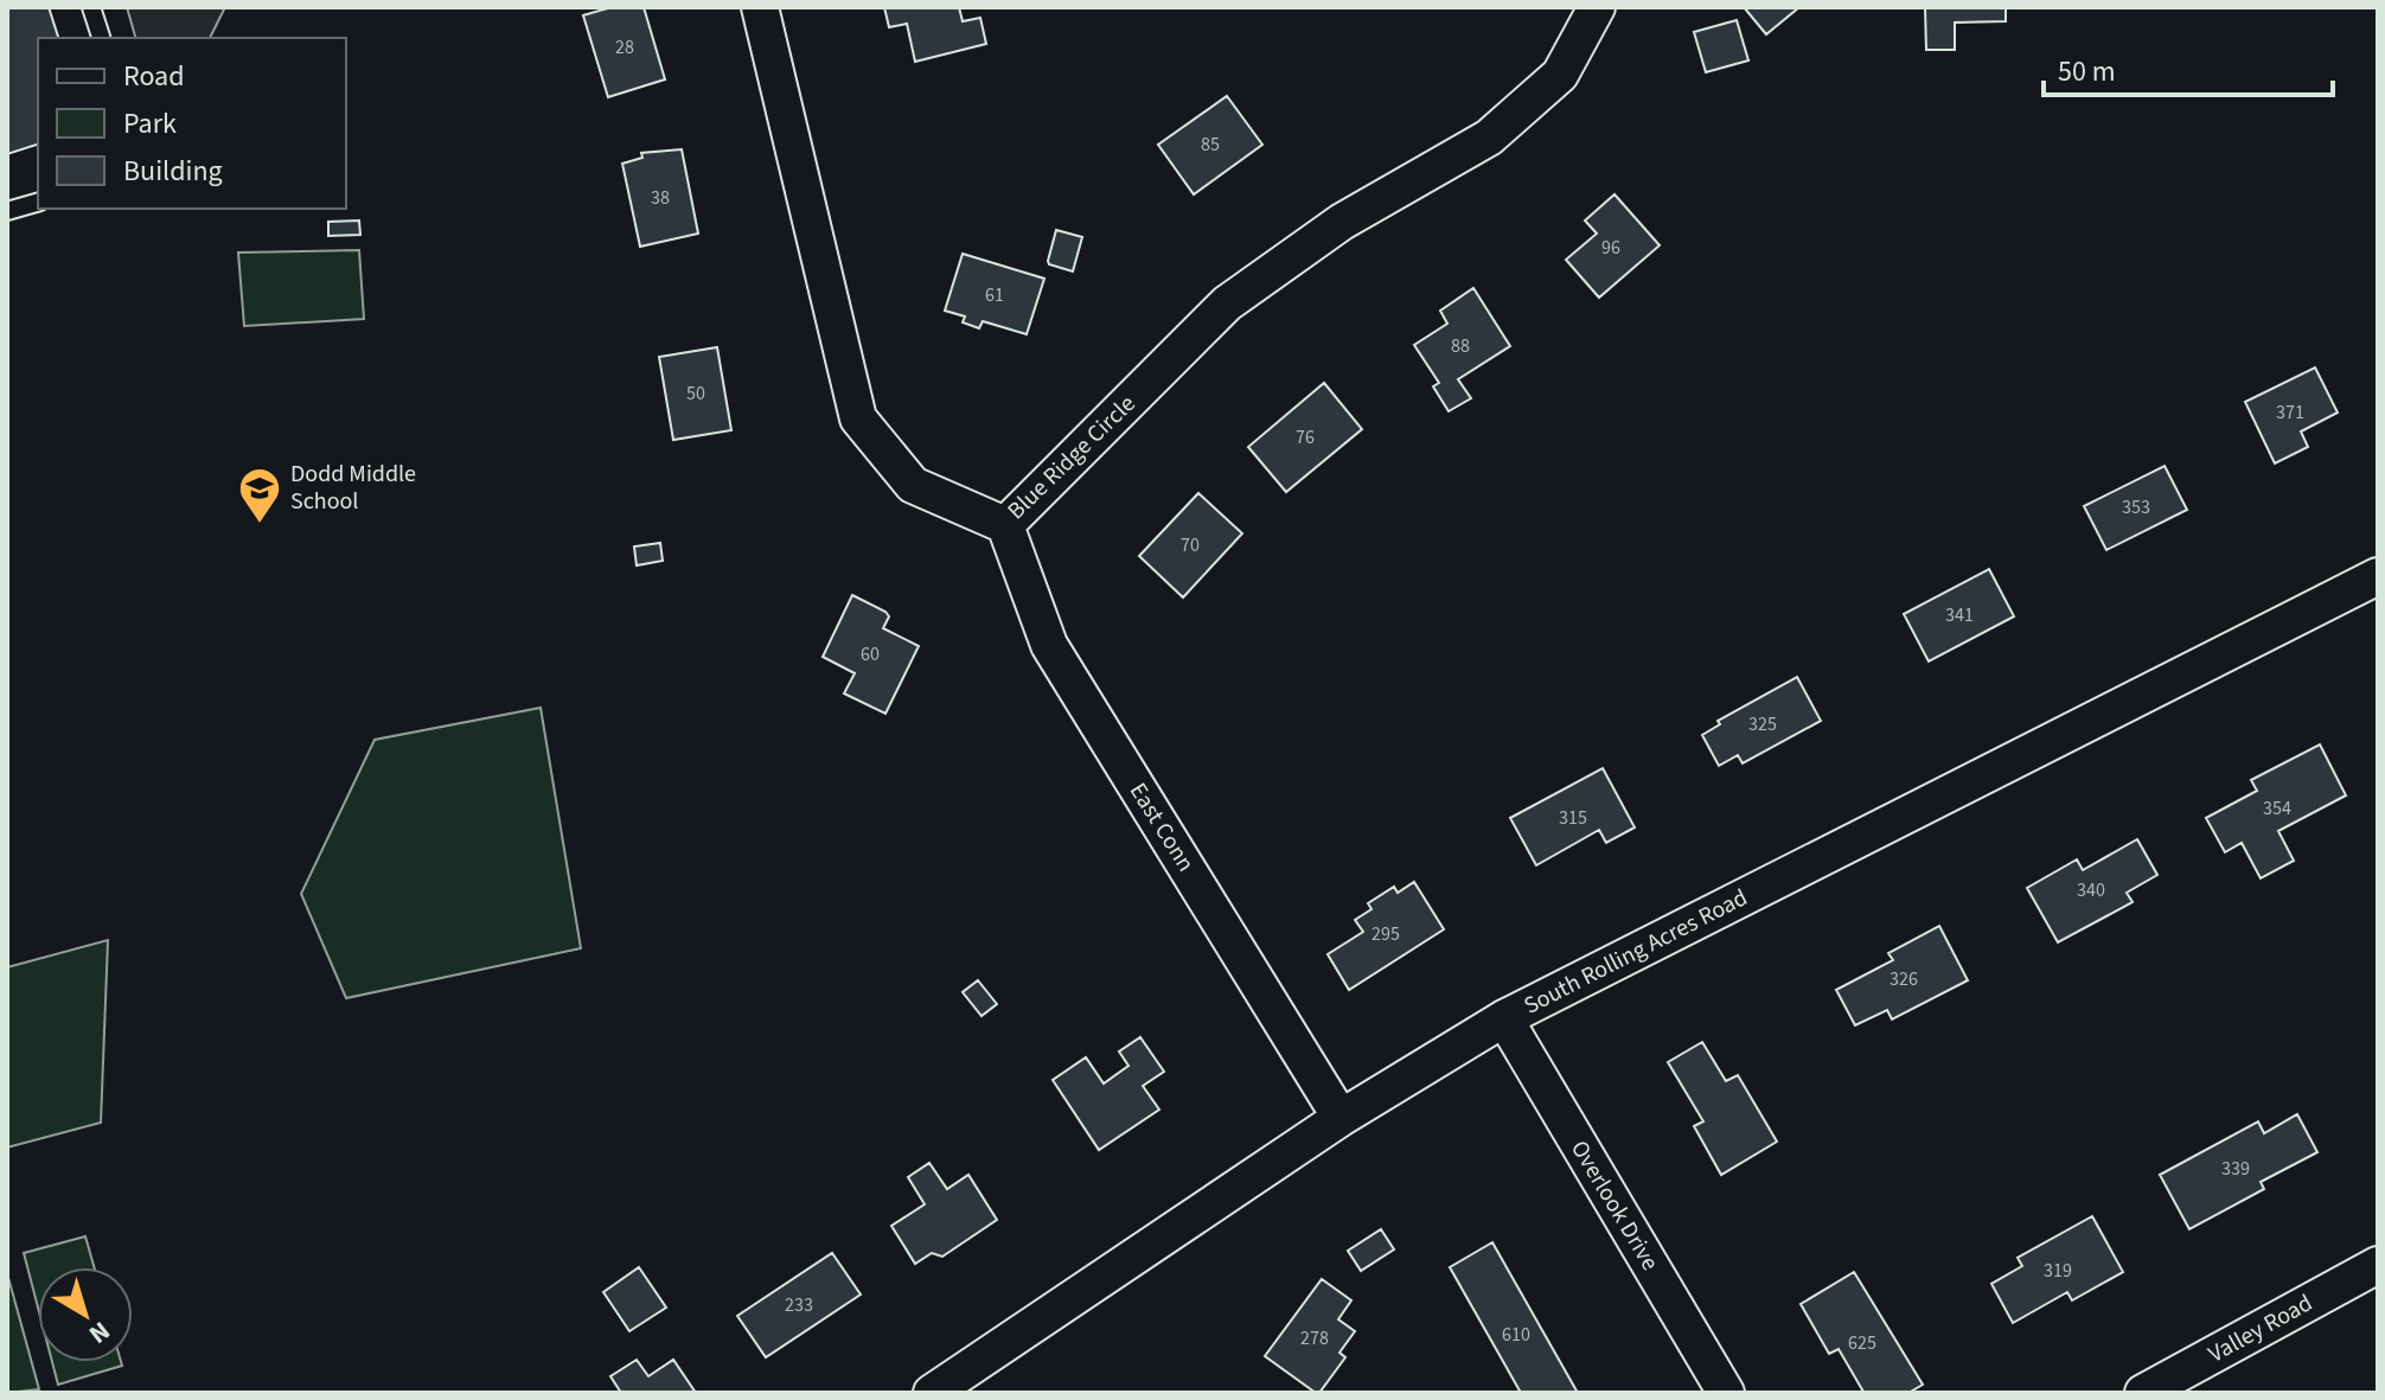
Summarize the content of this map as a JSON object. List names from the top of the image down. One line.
{"streets":{"street":["Blue Ridge Circle","East Conn","South Rolling Acres Road","Overlook Drive","Valley Road"]},"crossings":[["Blue Ridge Circle","East Conn"],["East Conn","South Rolling Acres Road"],["South Rolling Acres Road","Overlook Drive"]],"places":{"school or university":["Dodd Middle School"]},"house_numbers":["28","85","38","96","61","88","50","371","76","353","70","341","60","325","354","315","340","295","326","339","319","233","610","278","625"],"legend":["Road","Park","Building"],"scale_bar":"50 m","north":"bottom right"}
